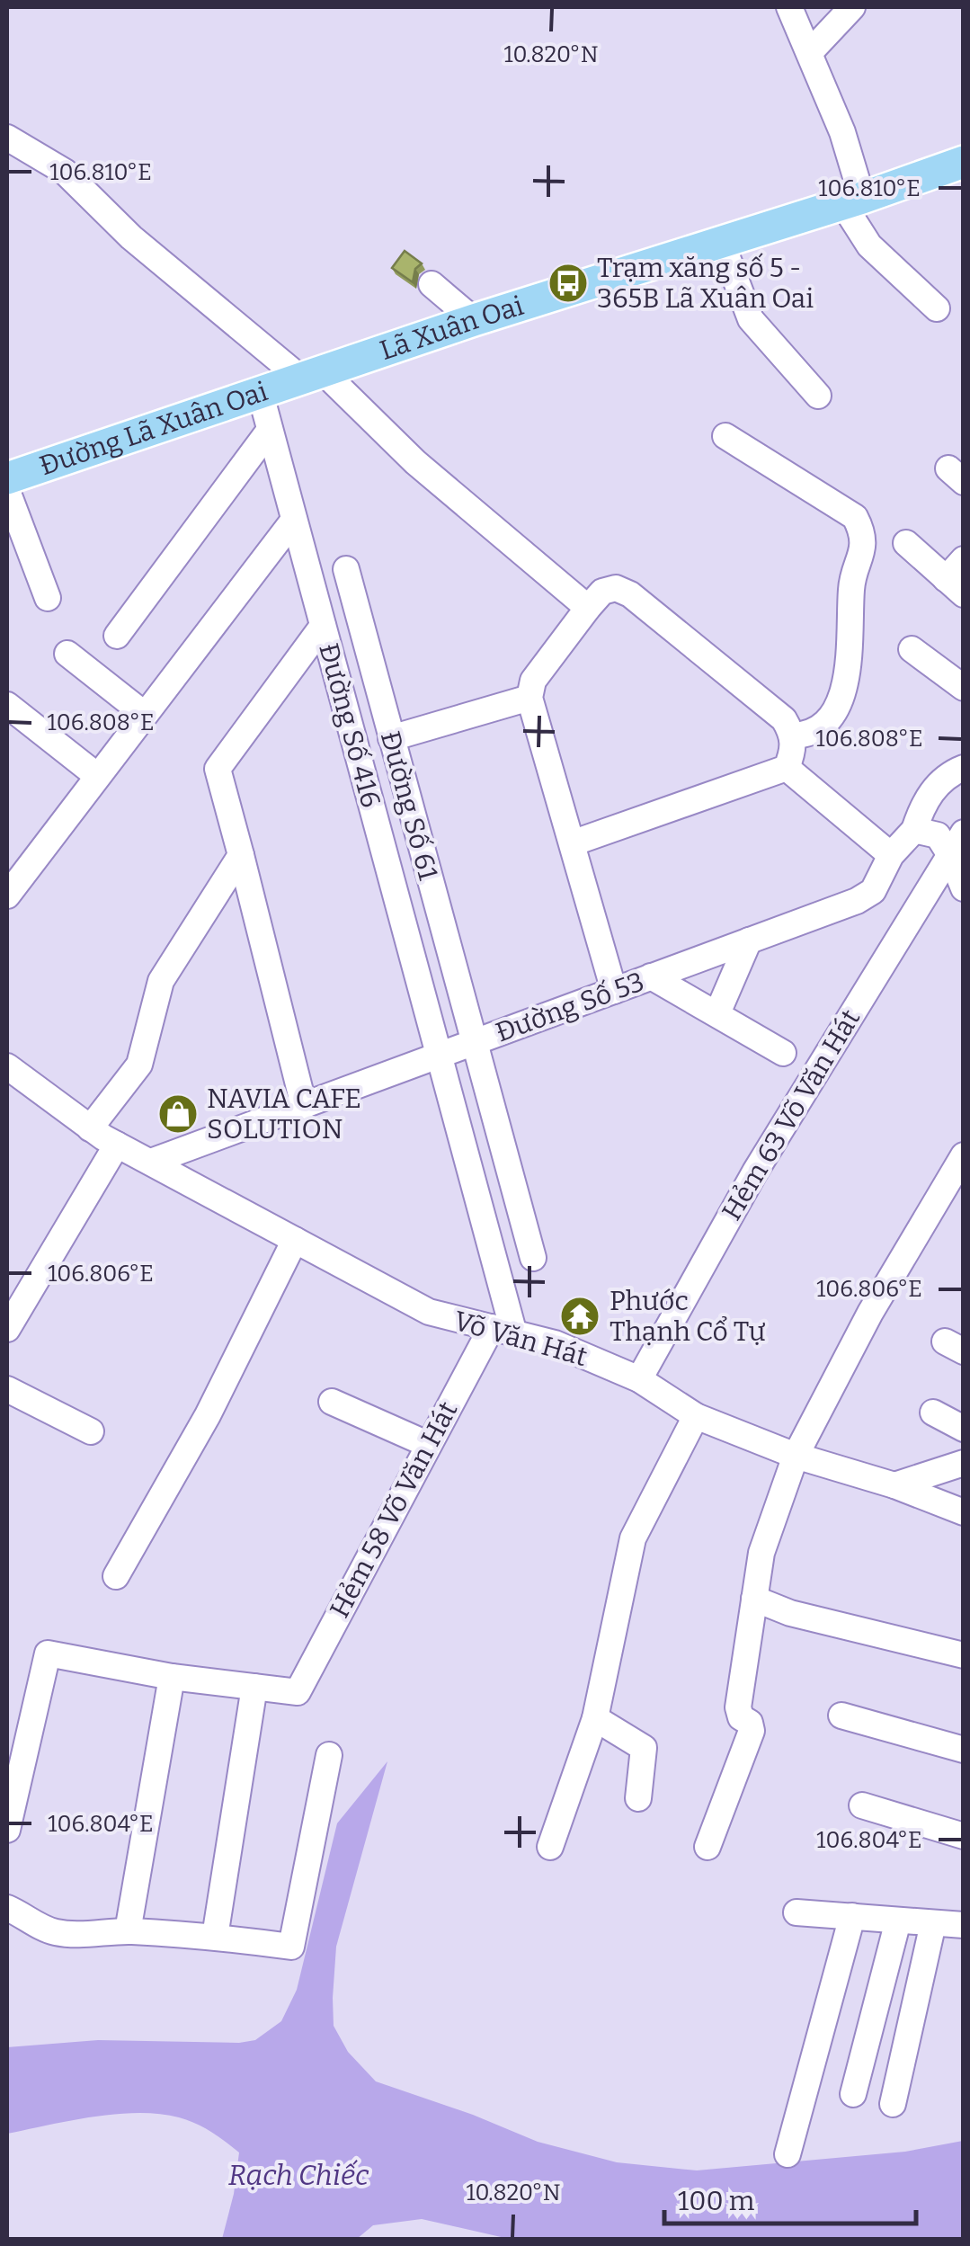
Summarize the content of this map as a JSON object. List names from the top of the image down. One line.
{"streets":{"main road":["Lã Xuân Oai","Đường Lã Xuân Oai"],"street":["Đường Số 416","Đường Số 61","Đường Số 53","Hẻm 63 Võ Văn Hát","Võ Văn Hát","Hẻm 58 Võ Văn Hát"]},"crossings":[["Lã Xuân Oai","Đường Lã Xuân Oai"],["Đường Lã Xuân Oai","Đường Số 416"],["Đường Số 416","Đường Số 53"],["Đường Số 416","Võ Văn Hát"],["Đường Số 416","Hẻm 58 Võ Văn Hát"],["Đường Số 61","Đường Số 53"],["Đường Số 53","Võ Văn Hát"],["Hẻm 63 Võ Văn Hát","Võ Văn Hát"],["Võ Văn Hát","Hẻm 58 Võ Văn Hát"]],"water":["Rạch Chiếc"],"places":{"bus stop":["Trạm xăng số 5 - 365B Lã Xuân Oai"],"shop":["NAVIA CAFE SOLUTION"],"temple":["Phước Thạnh Cổ Tự"]},"scale_bar":"100 m","coordinates":["10.820°N","106.810°E","106.808°E","106.806°E","106.804°E"]}
